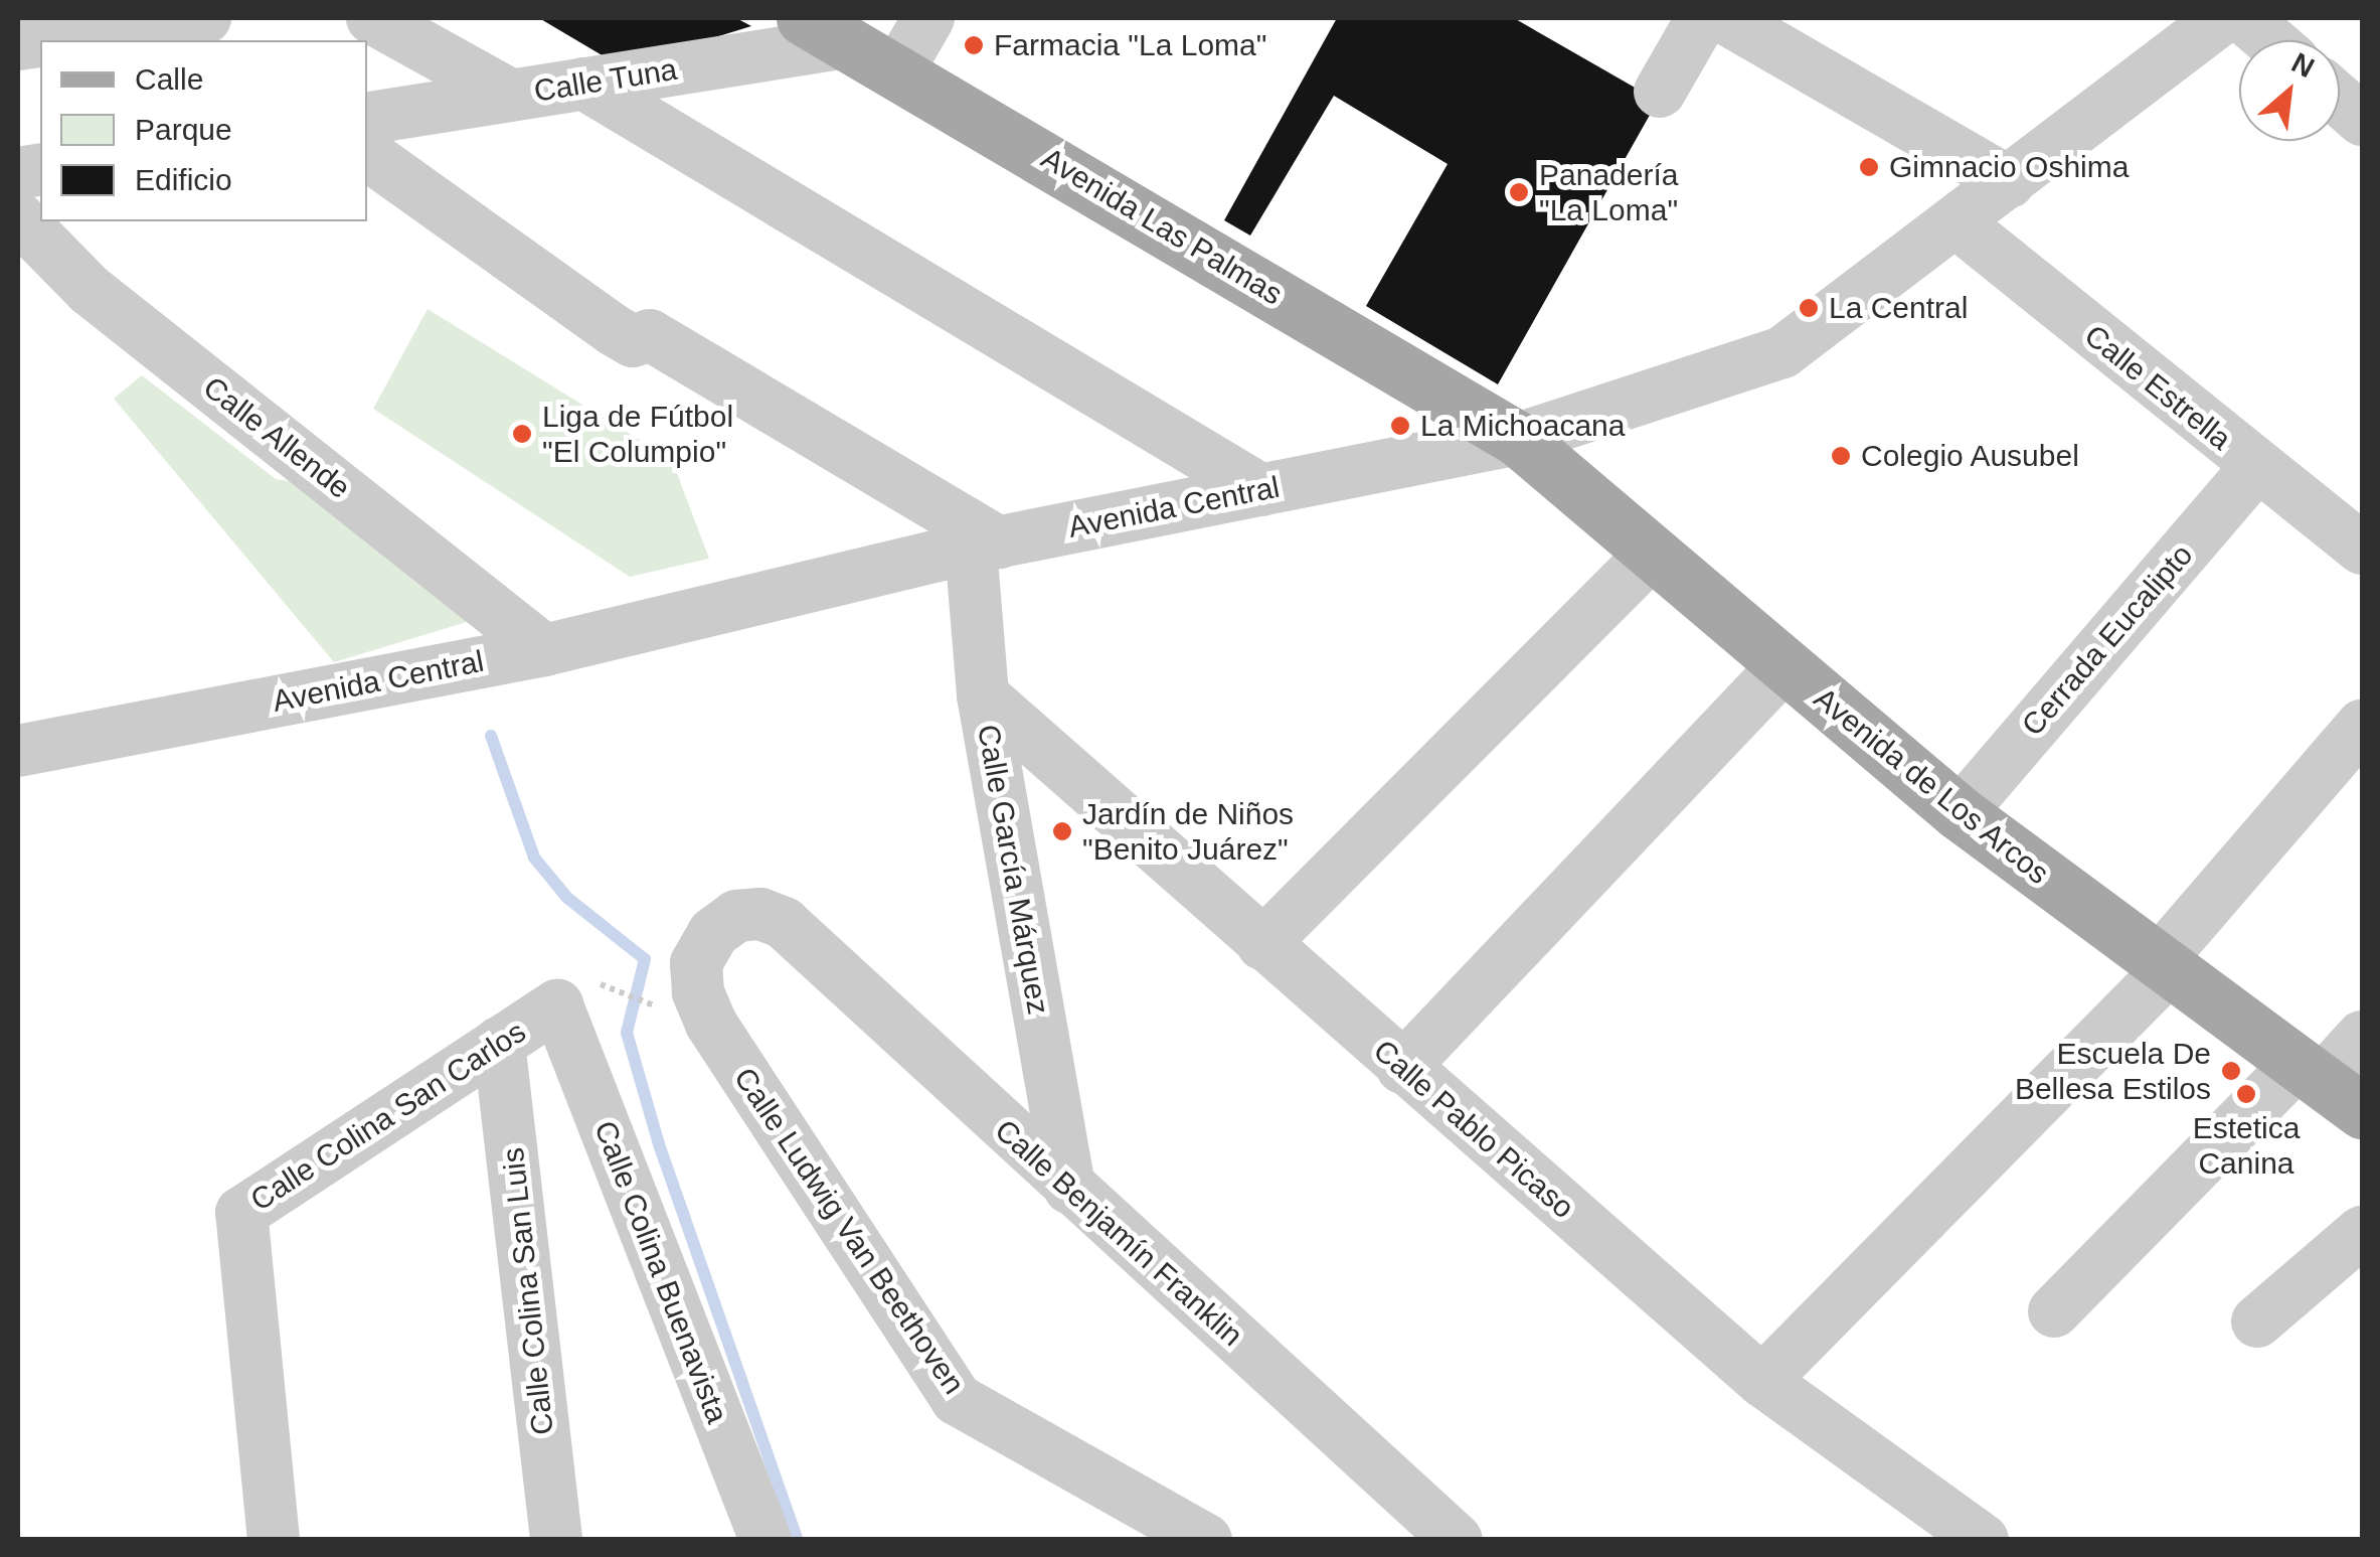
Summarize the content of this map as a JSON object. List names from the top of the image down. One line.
{"streets":{"main road":["Avenida Las Palmas","Avenida de Los Arcos"],"street":["Calle Tuna","Calle Estrella","Calle Allende","Avenida Central","Cerrada Eucalipto","Calle García Márquez","Calle Colina San Carlos","Calle Pablo Picaso","Calle Ludwig Van Beethoven","Calle Benjamín Franklin","Calle Colina Buenavista","Calle Colina San Luis"]},"crossings":[["Calle Tuna","Avenida Las Palmas"],["Avenida Las Palmas","Avenida Central"],["Avenida Las Palmas","Avenida de Los Arcos"],["Calle Estrella","Avenida Central"],["Calle Estrella","Cerrada Eucalipto"],["Calle Allende","Avenida Central"],["Avenida Central","Avenida de Los Arcos"],["Avenida Central","Calle García Márquez"],["Cerrada Eucalipto","Avenida de Los Arcos"],["Calle García Márquez","Calle Pablo Picaso"],["Calle García Márquez","Calle Benjamín Franklin"],["Calle Colina San Carlos","Calle Colina Buenavista"],["Calle Colina San Carlos","Calle Colina San Luis"],["Calle Ludwig Van Beethoven","Calle Benjamín Franklin"]],"places":["Farmacia \"La Loma\"","Gimnacio Oshima","Panadería \"La Loma\"","La Central","La Michoacana","Liga de Fútbol \"El Columpio\"","Colegio Ausubel","Jardín de Niños \"Benito Juárez\"","Escuela De Bellesa Estilos","Estetica Canina"],"legend":["Calle","Parque","Edificio"],"north":"top right"}
